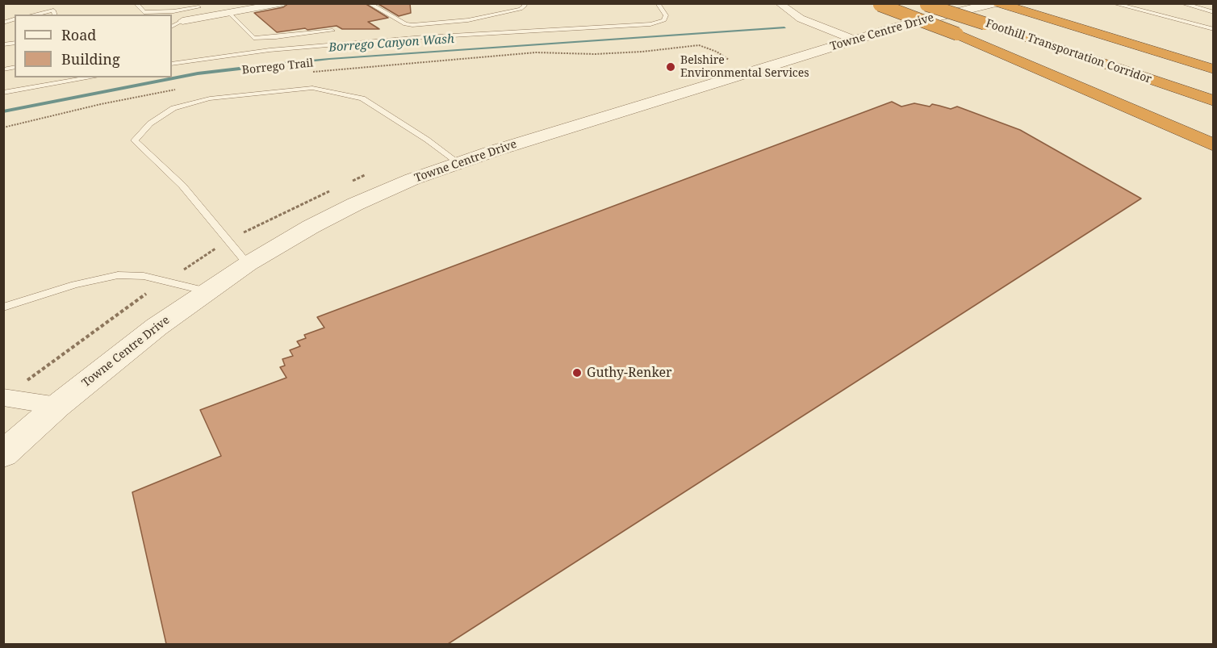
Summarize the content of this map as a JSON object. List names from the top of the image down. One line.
{"streets":{"highway":["Foothill Transportation Corridor"],"street":["Towne Centre Drive"],"path":["Borrego Trail"]},"crossings":[["Towne Centre Drive","Borrego Trail"]],"water":["Borrego Canyon Wash"],"places":["Belshire Environmental Services","Guthy-Renker"],"legend":["Road","Building"]}
